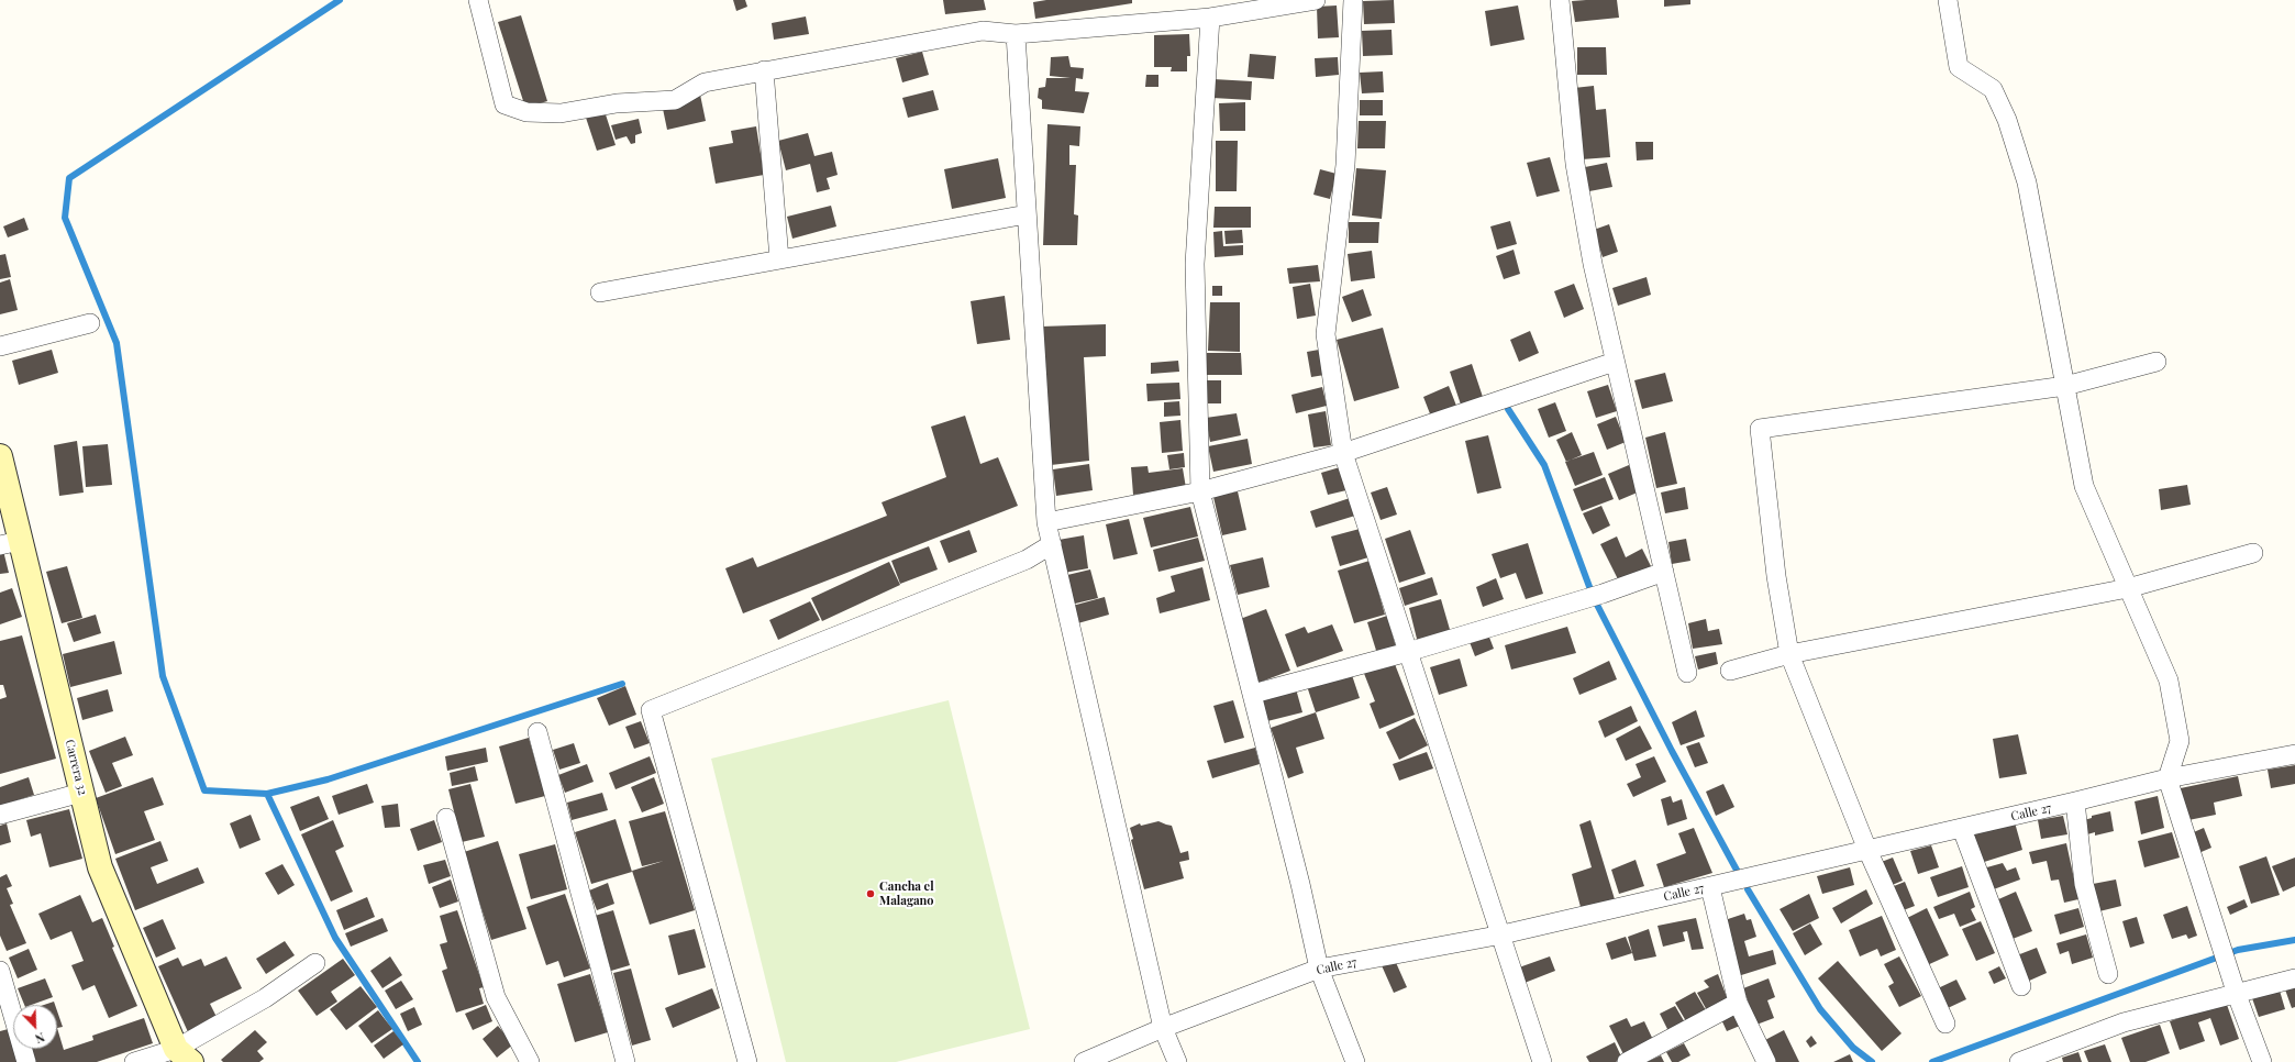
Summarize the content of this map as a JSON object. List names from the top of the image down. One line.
{"streets":{"main road":["Carrera 32"],"street":["Calle 27"]},"places":["Cancha el Malagano"],"north":"bottom right"}
